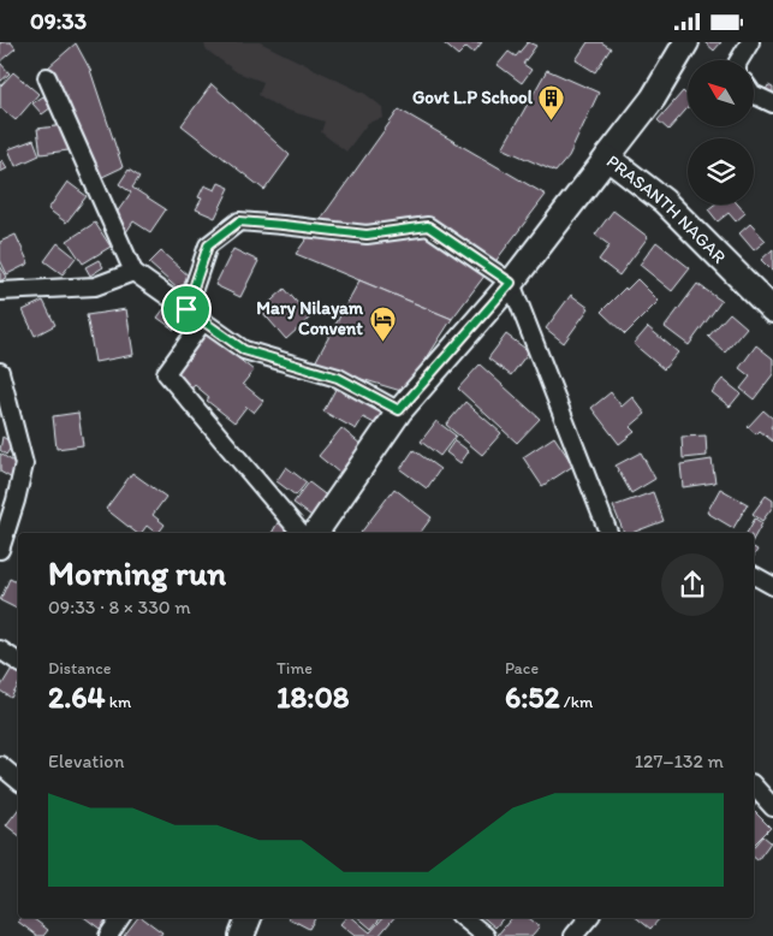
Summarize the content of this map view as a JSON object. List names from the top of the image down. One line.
{"streets":{"street":["PRASANTH NAGAR"]},"places":{"building":["Govt L.P School"],"hotel":["Mary Nilayam Convent"]},"north":"top left","page":{"status":"09:33","heading":["Morning run","09:33 · 8 × 330 m"],"stats":[["Distance","2.64 km"],["Time","18:08"],["Pace","6:52 /km"]],"chart":["Elevation","127–132 m"]}}
